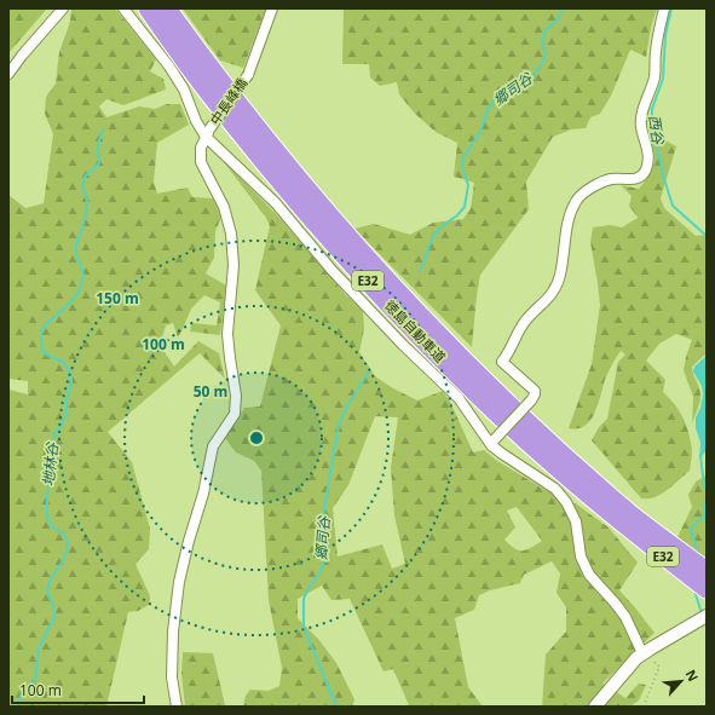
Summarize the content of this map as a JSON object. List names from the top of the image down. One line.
{"streets":{"highway":["E32","徳島自動車道"],"street":["中長峰橋"]},"water":["郷司谷","西谷","地林谷"],"scale_bar":"100 m","north":"top right","rings":["150 m","100 m","50 m"]}
